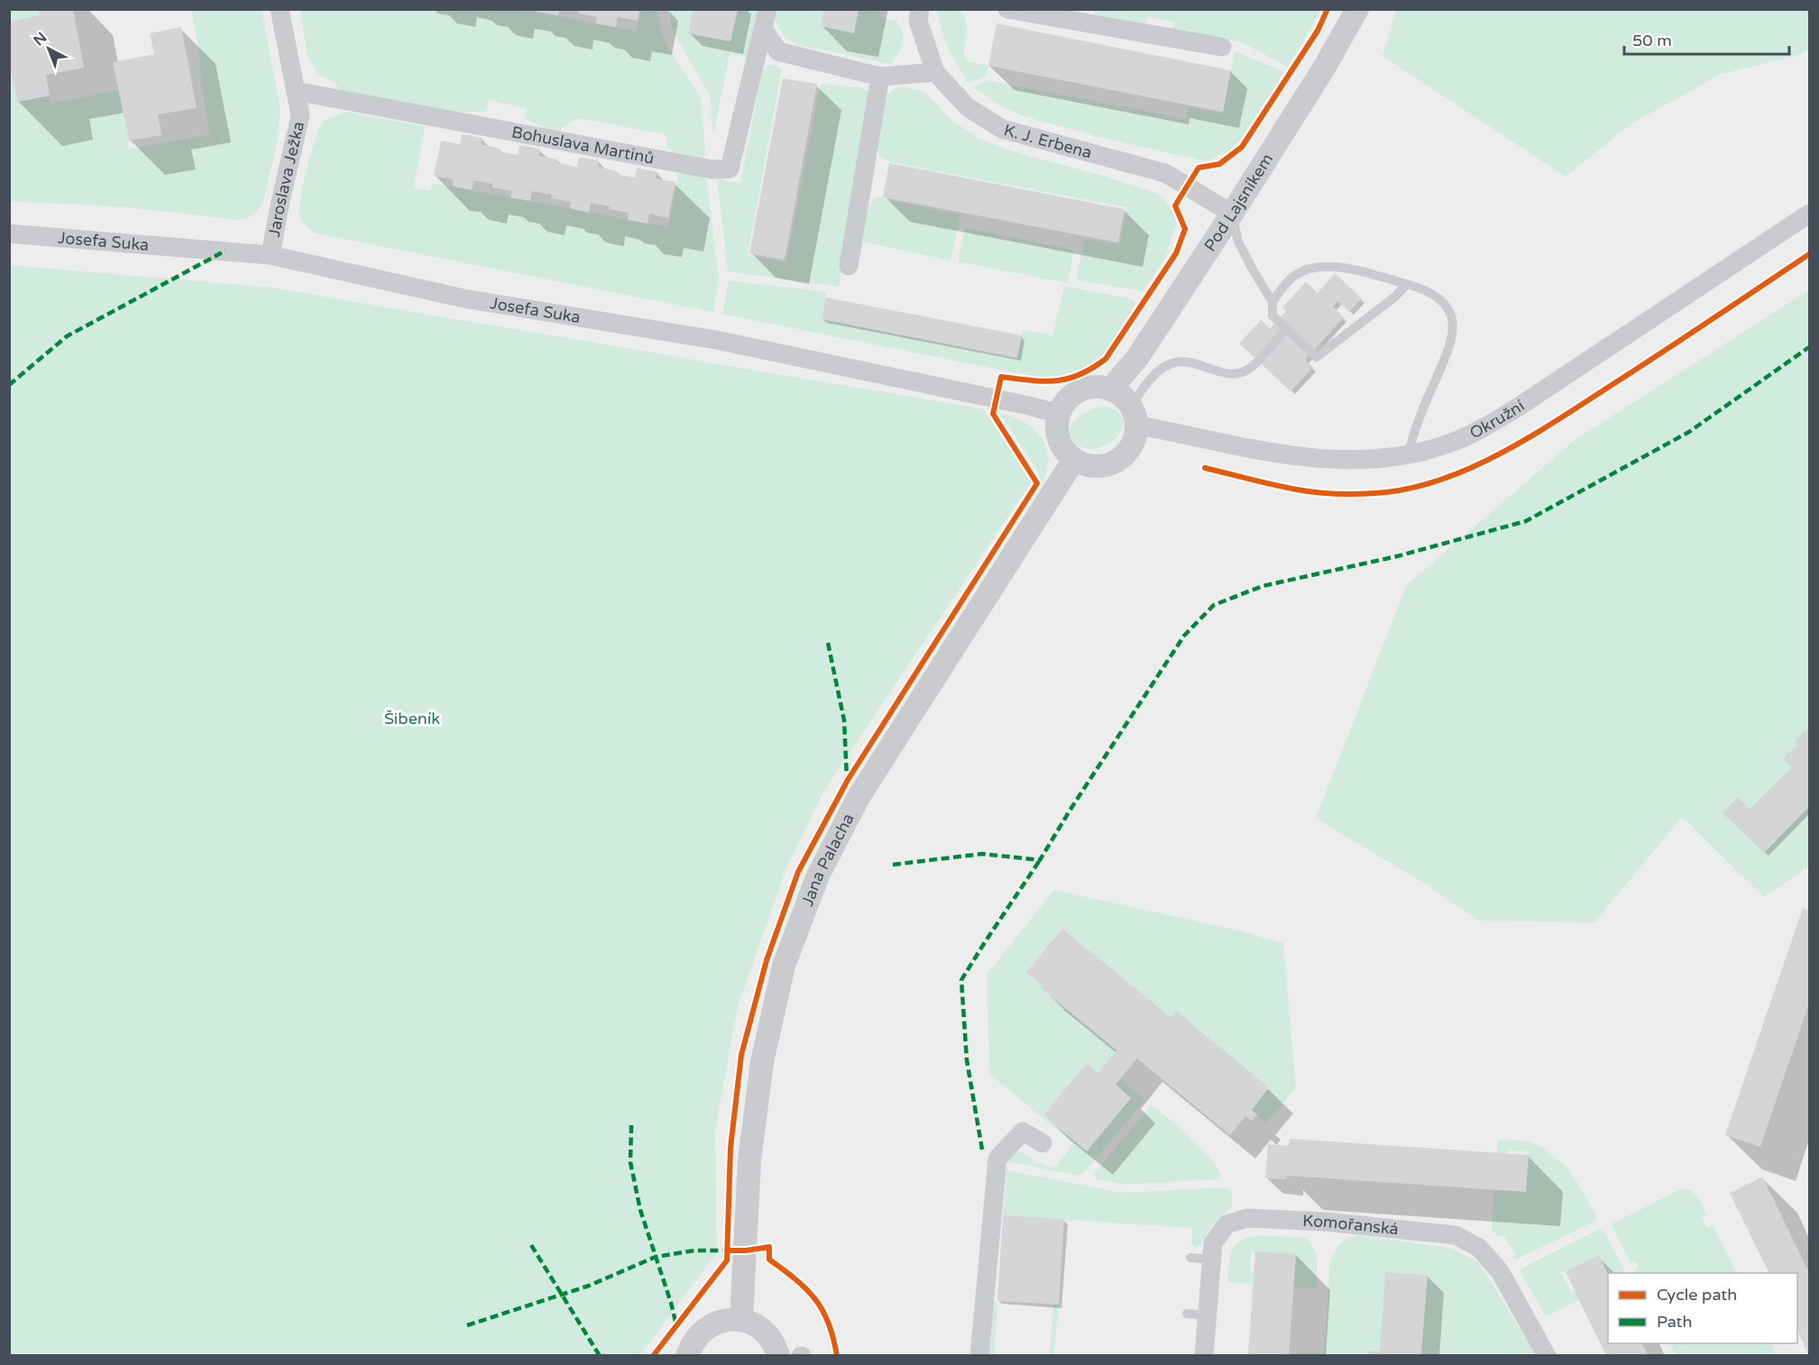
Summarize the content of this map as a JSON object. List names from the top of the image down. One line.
{"streets":{"street":["K. J. Erbena","Bohuslava Martinů","Jaroslava Ježka","Pod Lajsníkem","Josefa Suka","Okružní","Jana Palacha","Komořanská"]},"crossings":[["K. J. Erbena","Pod Lajsníkem"],["Bohuslava Martinů","Jaroslava Ježka"],["Jaroslava Ježka","Josefa Suka"],["Pod Lajsníkem","Josefa Suka"],["Pod Lajsníkem","Okružní"],["Pod Lajsníkem","Jana Palacha"],["Josefa Suka","Okružní"],["Josefa Suka","Jana Palacha"],["Okružní","Jana Palacha"]],"parks":["Šibeník"],"legend":["Cycle path","Path"],"scale_bar":"50 m","north":"top left"}
